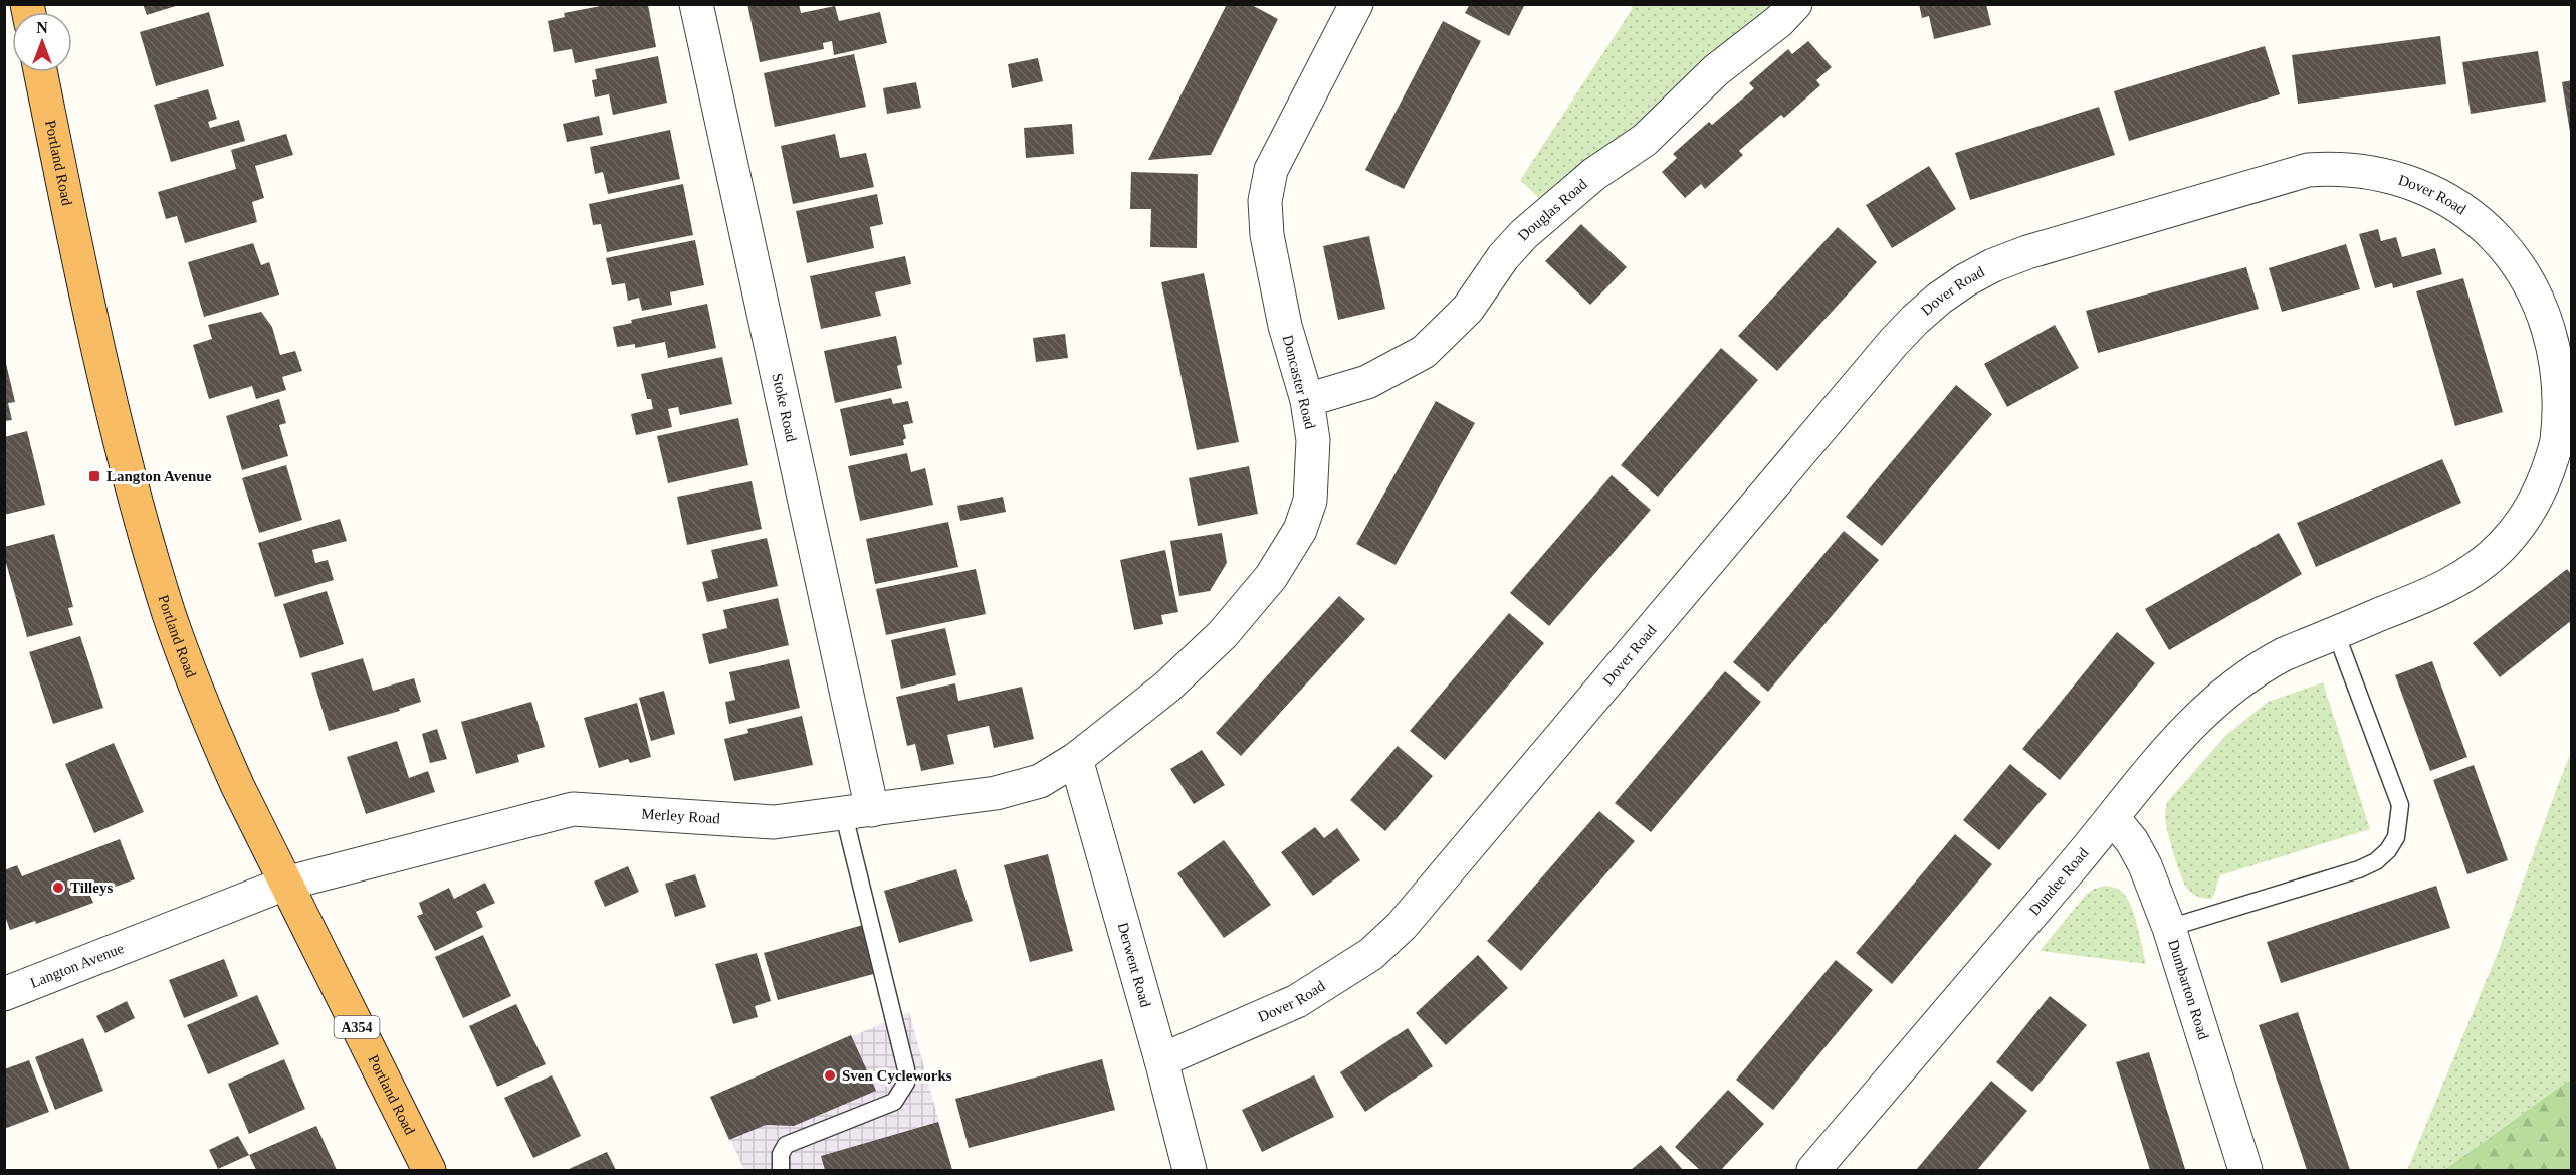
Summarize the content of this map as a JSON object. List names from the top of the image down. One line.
{"streets":{"highway":["Portland Road","A354"],"street":["Dover Road","Douglas Road","Doncaster Road","Stoke Road","Merley Road","Dundee Road","Derwent Road","Langton Avenue","Dumbarton Road"]},"crossings":[["Portland Road","Merley Road"],["Portland Road","Langton Avenue"],["Dover Road","Dundee Road"],["Dover Road","Derwent Road"],["Douglas Road","Doncaster Road"],["Doncaster Road","Merley Road"],["Doncaster Road","Derwent Road"],["Stoke Road","Merley Road"],["Merley Road","Derwent Road"],["Merley Road","Langton Avenue"],["Dundee Road","Dumbarton Road"]],"places":{"transit":["Langton Avenue"],"other":["Tilleys","Sven Cycleworks"]},"north":"top"}
